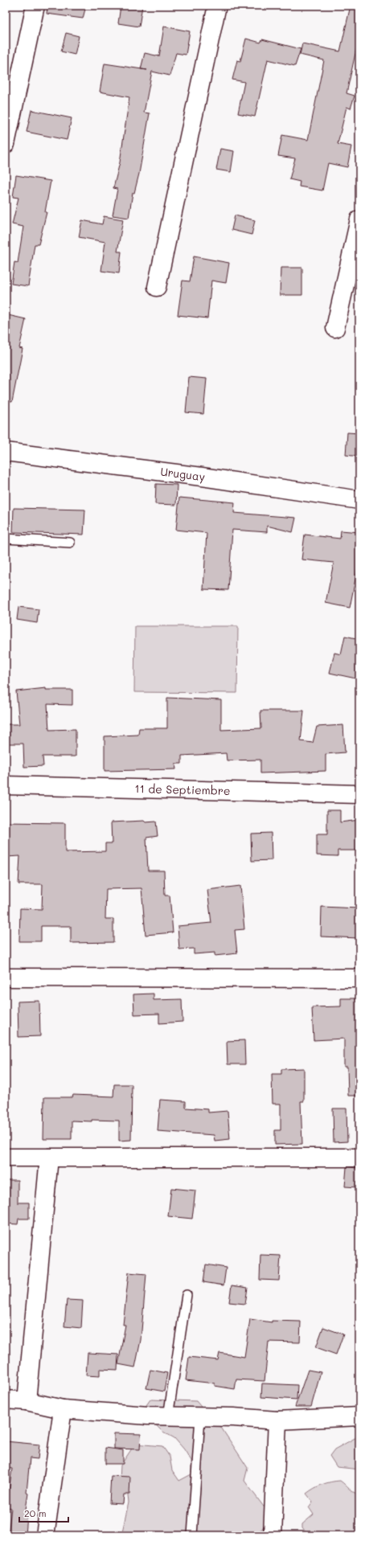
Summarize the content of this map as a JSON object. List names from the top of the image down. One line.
{"streets":{"street":["Uruguay","11 de Septiembre"]},"scale_bar":"20 m"}
